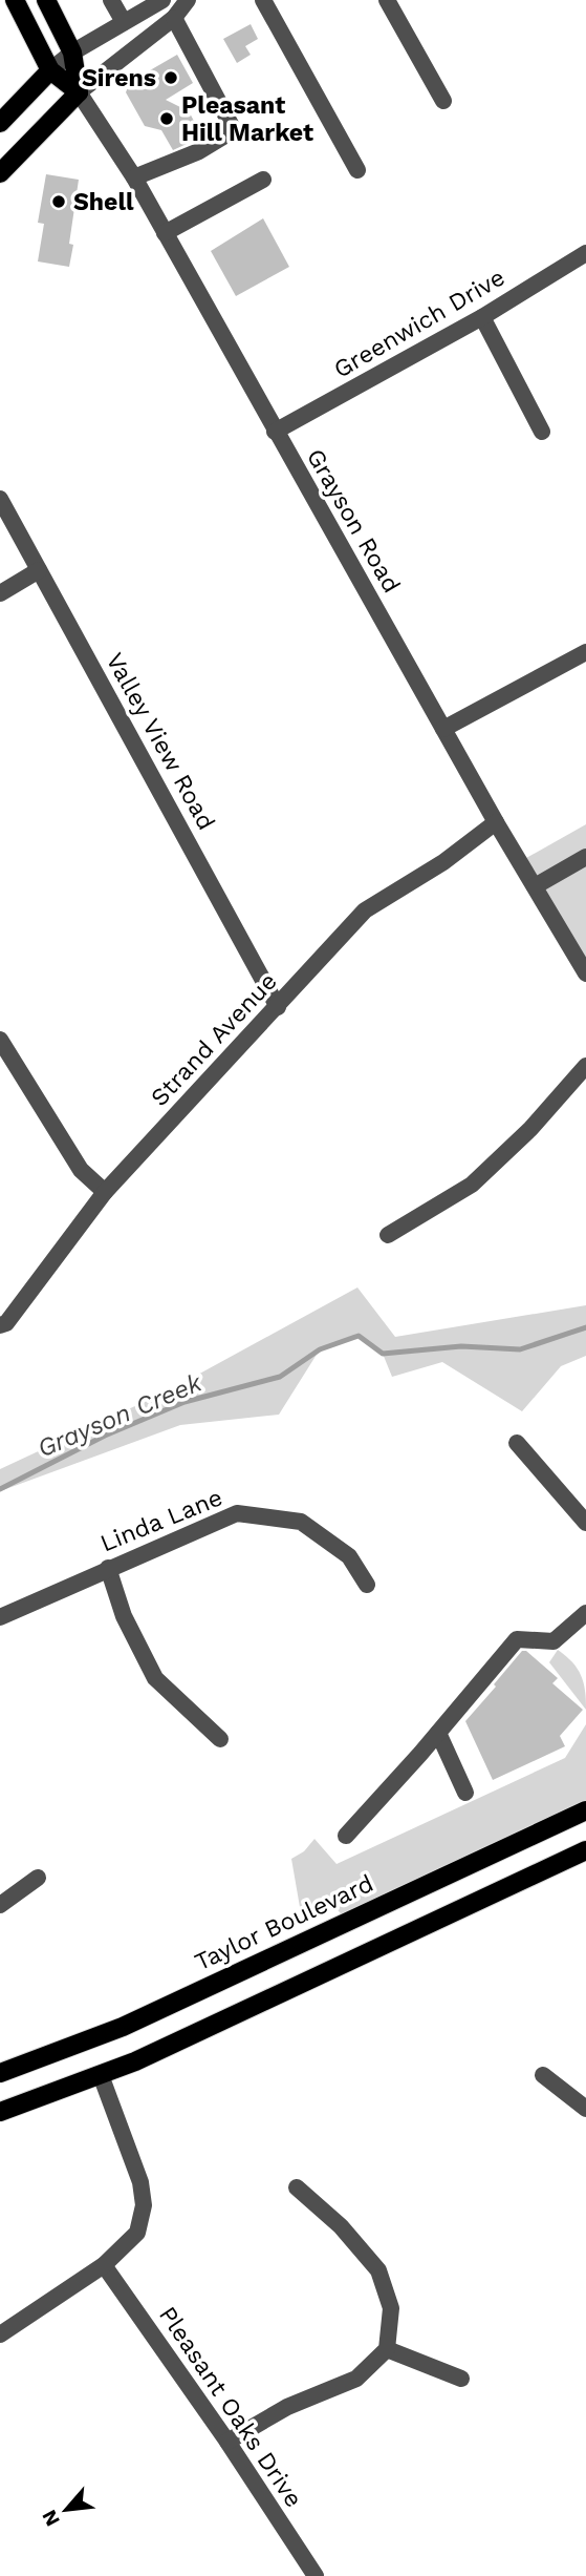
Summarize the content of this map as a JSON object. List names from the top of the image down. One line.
{"streets":{"main road":["Taylor Boulevard"],"street":["Greenwich Drive","Grayson Road","Valley View Road","Strand Avenue","Linda Lane","Pleasant Oaks Drive"]},"crossings":[["Greenwich Drive","Grayson Road"],["Grayson Road","Strand Avenue"],["Valley View Road","Strand Avenue"]],"water":["Grayson Creek"],"places":["Sirens","Pleasant Hill Market","Shell"],"north":"bottom left"}
